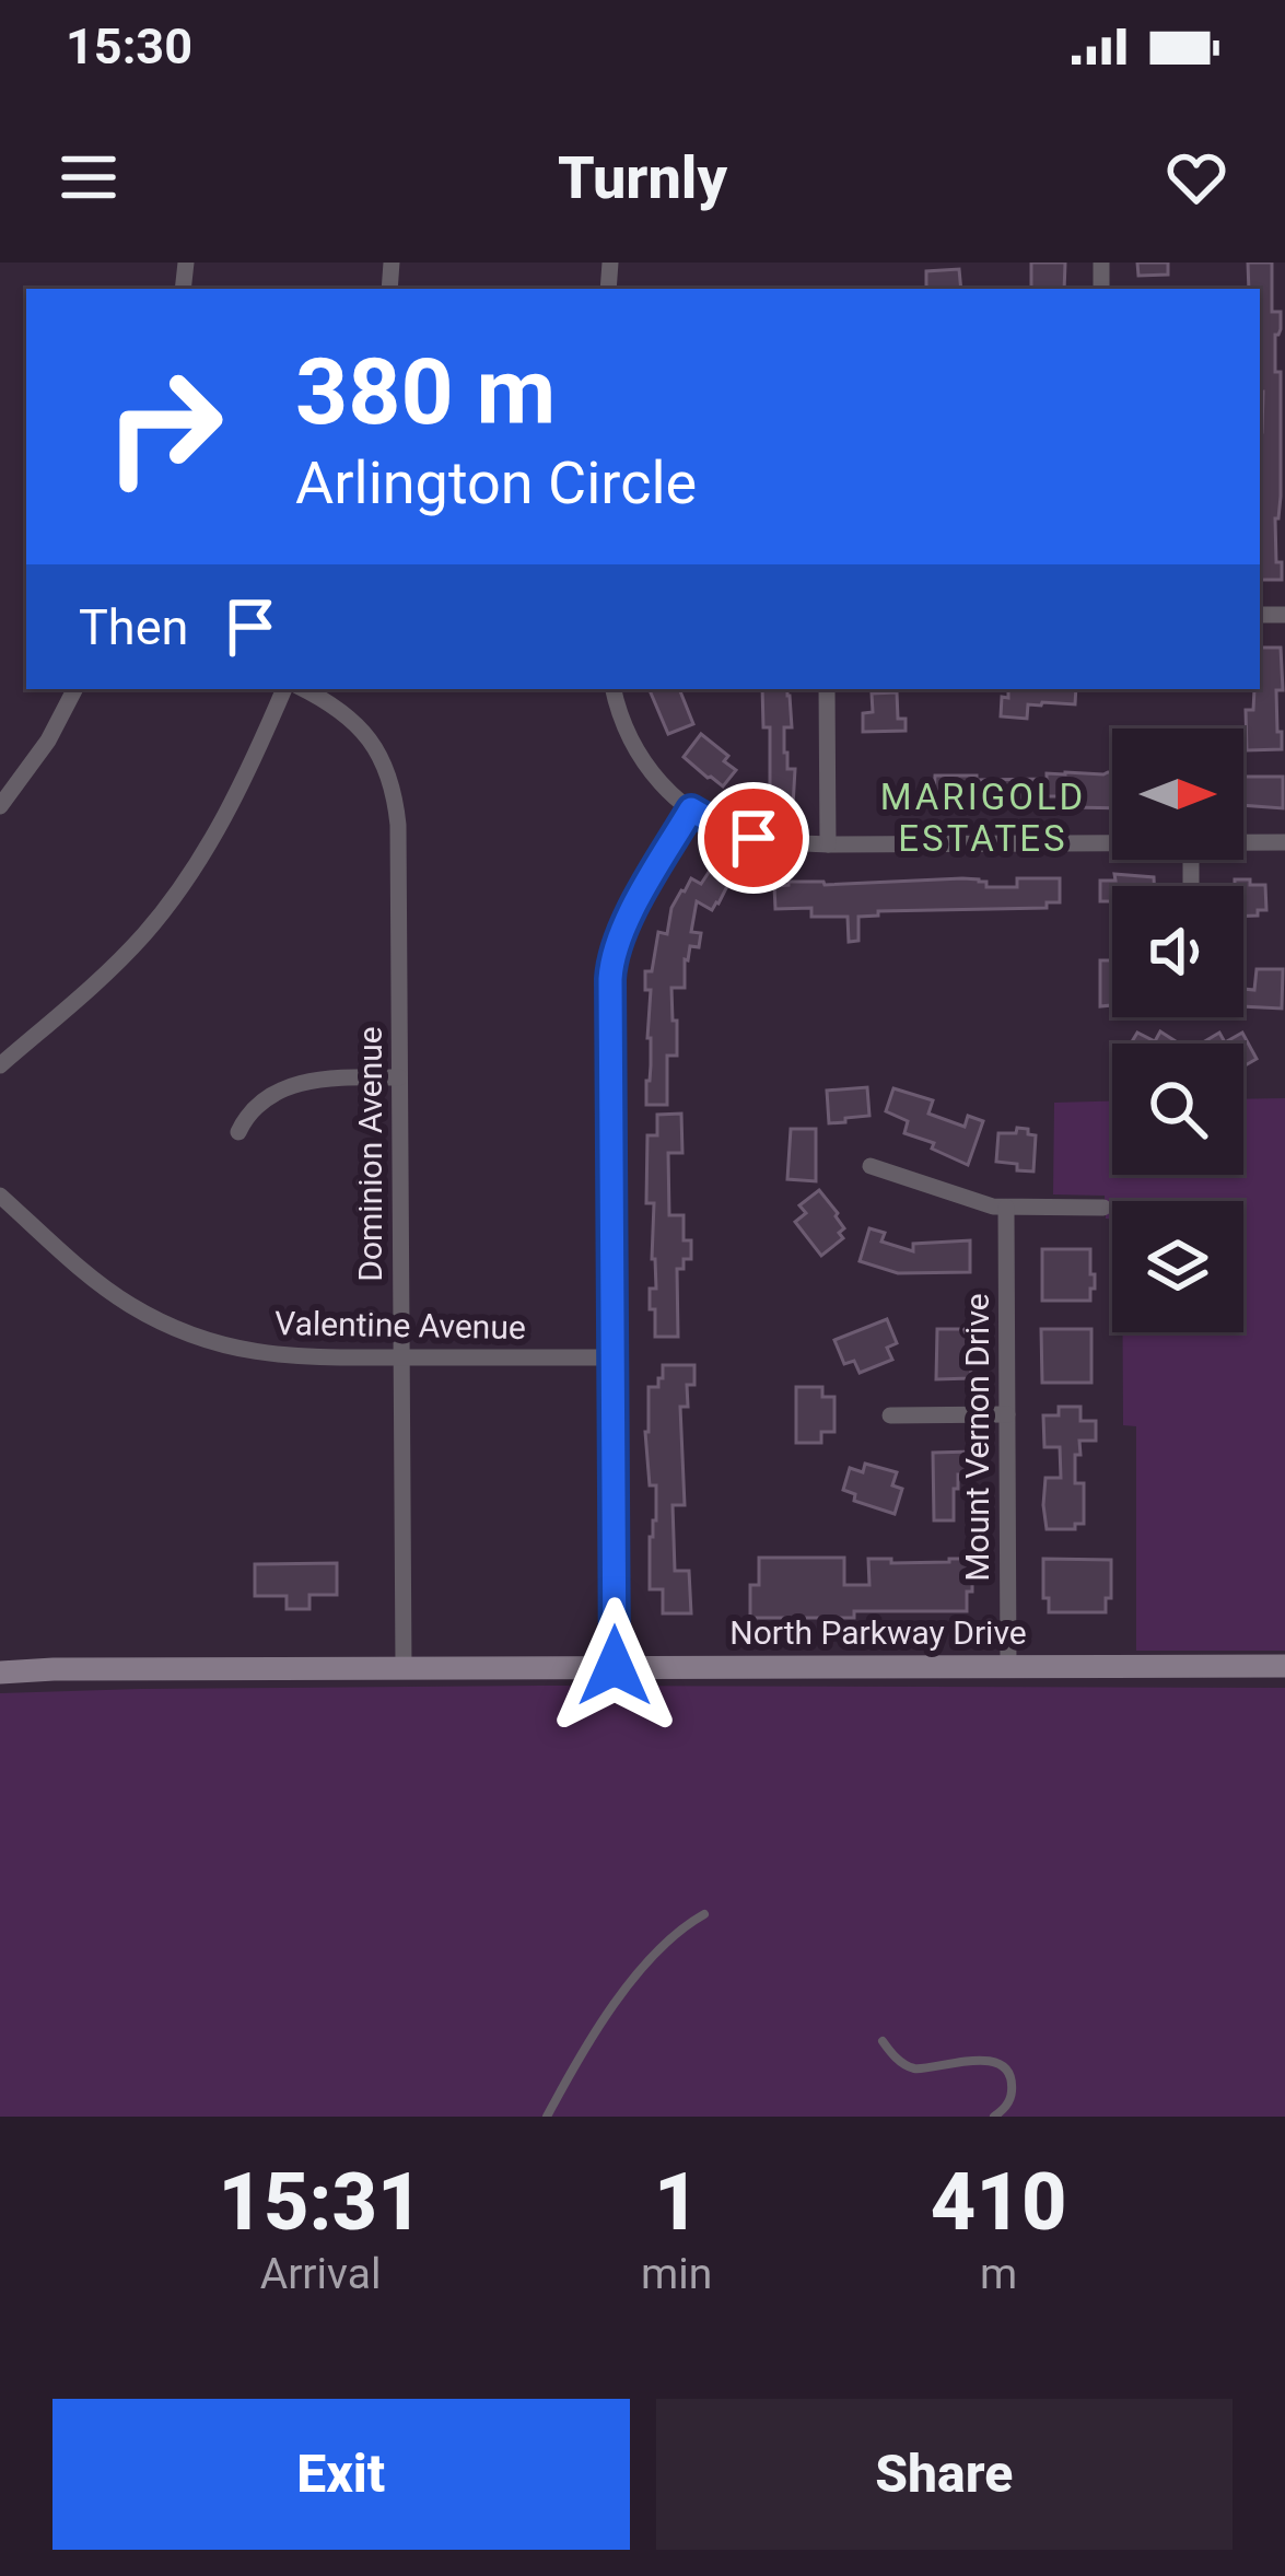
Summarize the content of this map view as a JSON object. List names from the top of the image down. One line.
{"streets":{"main road":["North Parkway Drive"],"street":["Dominion Avenue","Valentine Avenue","Mount Vernon Drive"]},"crossings":[["Dominion Avenue","Valentine Avenue"],["Dominion Avenue","North Parkway Drive"],["Mount Vernon Drive","North Parkway Drive"]],"districts":["MARIGOLD ESTATES"],"north":"right","page":{"status":"15:30","header":"Turnly","turn":["380 m","Arlington Circle"],"then":"Then","eta":["15:31","Arrival","1","min","410","m"],"buttons":["Exit","Share"]}}
